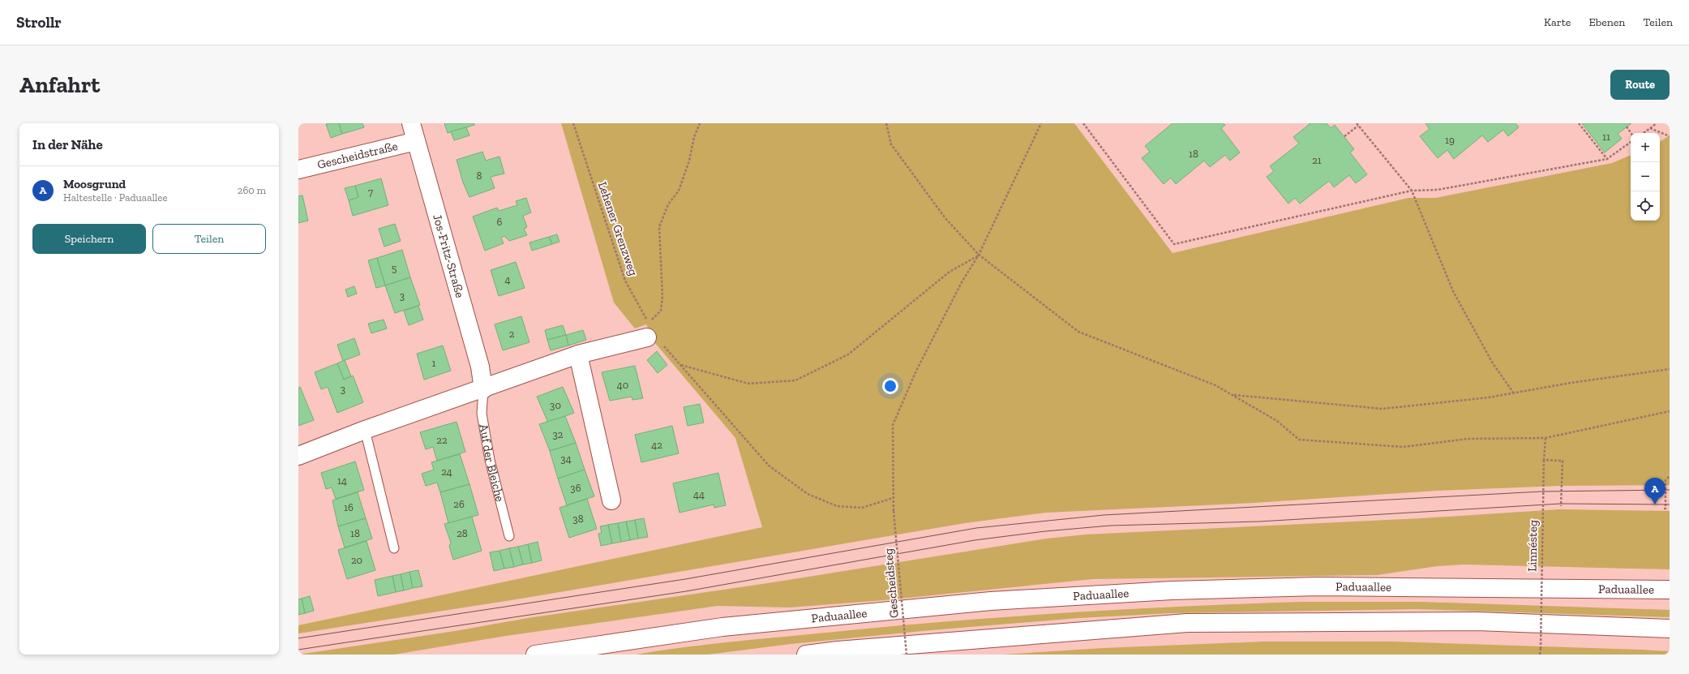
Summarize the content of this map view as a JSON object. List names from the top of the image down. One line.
{"streets":{"main road":["Gescheidstraße","Jos-Fritz-Straße","Paduaallee"],"lane":["Auf der Bleiche"],"path":["Lehener Grenzweg","Linnésteg","Gescheidsteg"]},"crossings":[["Gescheidstraße","Jos-Fritz-Straße"],["Lehener Grenzweg","Gescheidsteg"],["Jos-Fritz-Straße","Auf der Bleiche"]],"house_numbers":["11","19","18","21","8","7","6","5","4","3","2","1","40","3","30","32","22","42","34","24","14","36","44","26","16","38","18","28","20"],"page":{"header":"Strollr","nav":["Karte","Ebenen","Teilen"],"buttons":["Route",["Speichern","Teilen"]],"title":"Anfahrt","heading":"In der Nähe","map_buttons":["+","−"],"list":[{"mark":"A","name":"Moosgrund","note":"Haltestelle · Paduaallee","value":"260 m"}],"pins":"A"}}
